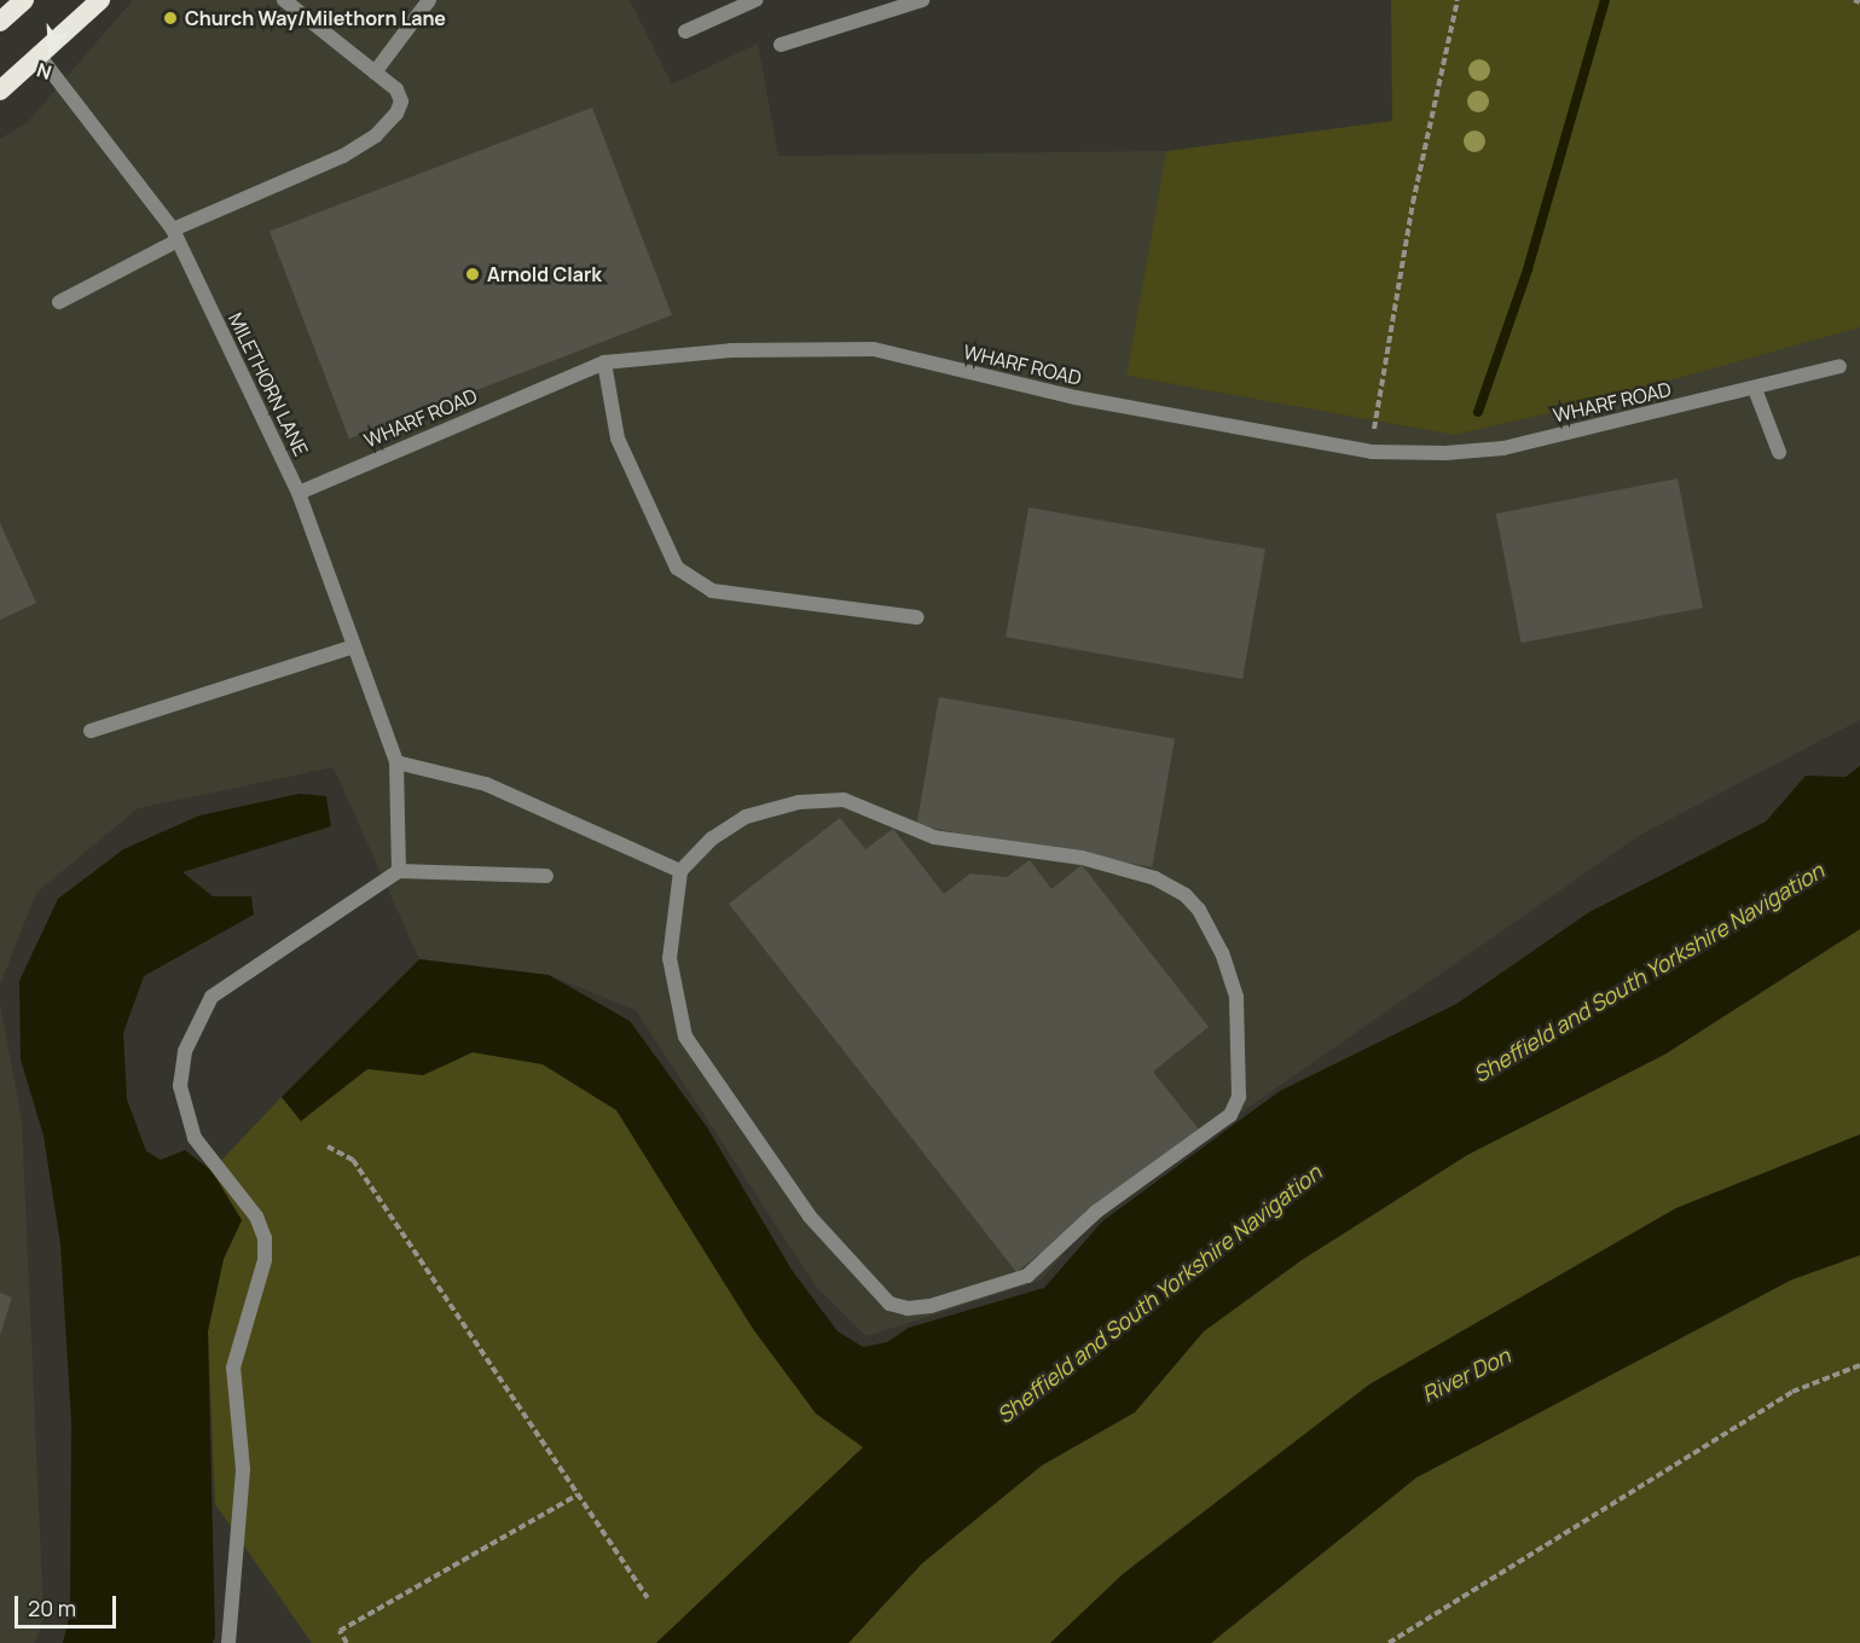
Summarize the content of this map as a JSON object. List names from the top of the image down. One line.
{"streets":{"street":["WHARF ROAD","MILETHORN LANE"]},"crossings":[["WHARF ROAD","MILETHORN LANE"]],"water":["Sheffield and South Yorkshire Navigation","River Don"],"places":["Church Way/Milethorn Lane","Arnold Clark"],"scale_bar":"20 m","north":"bottom"}
